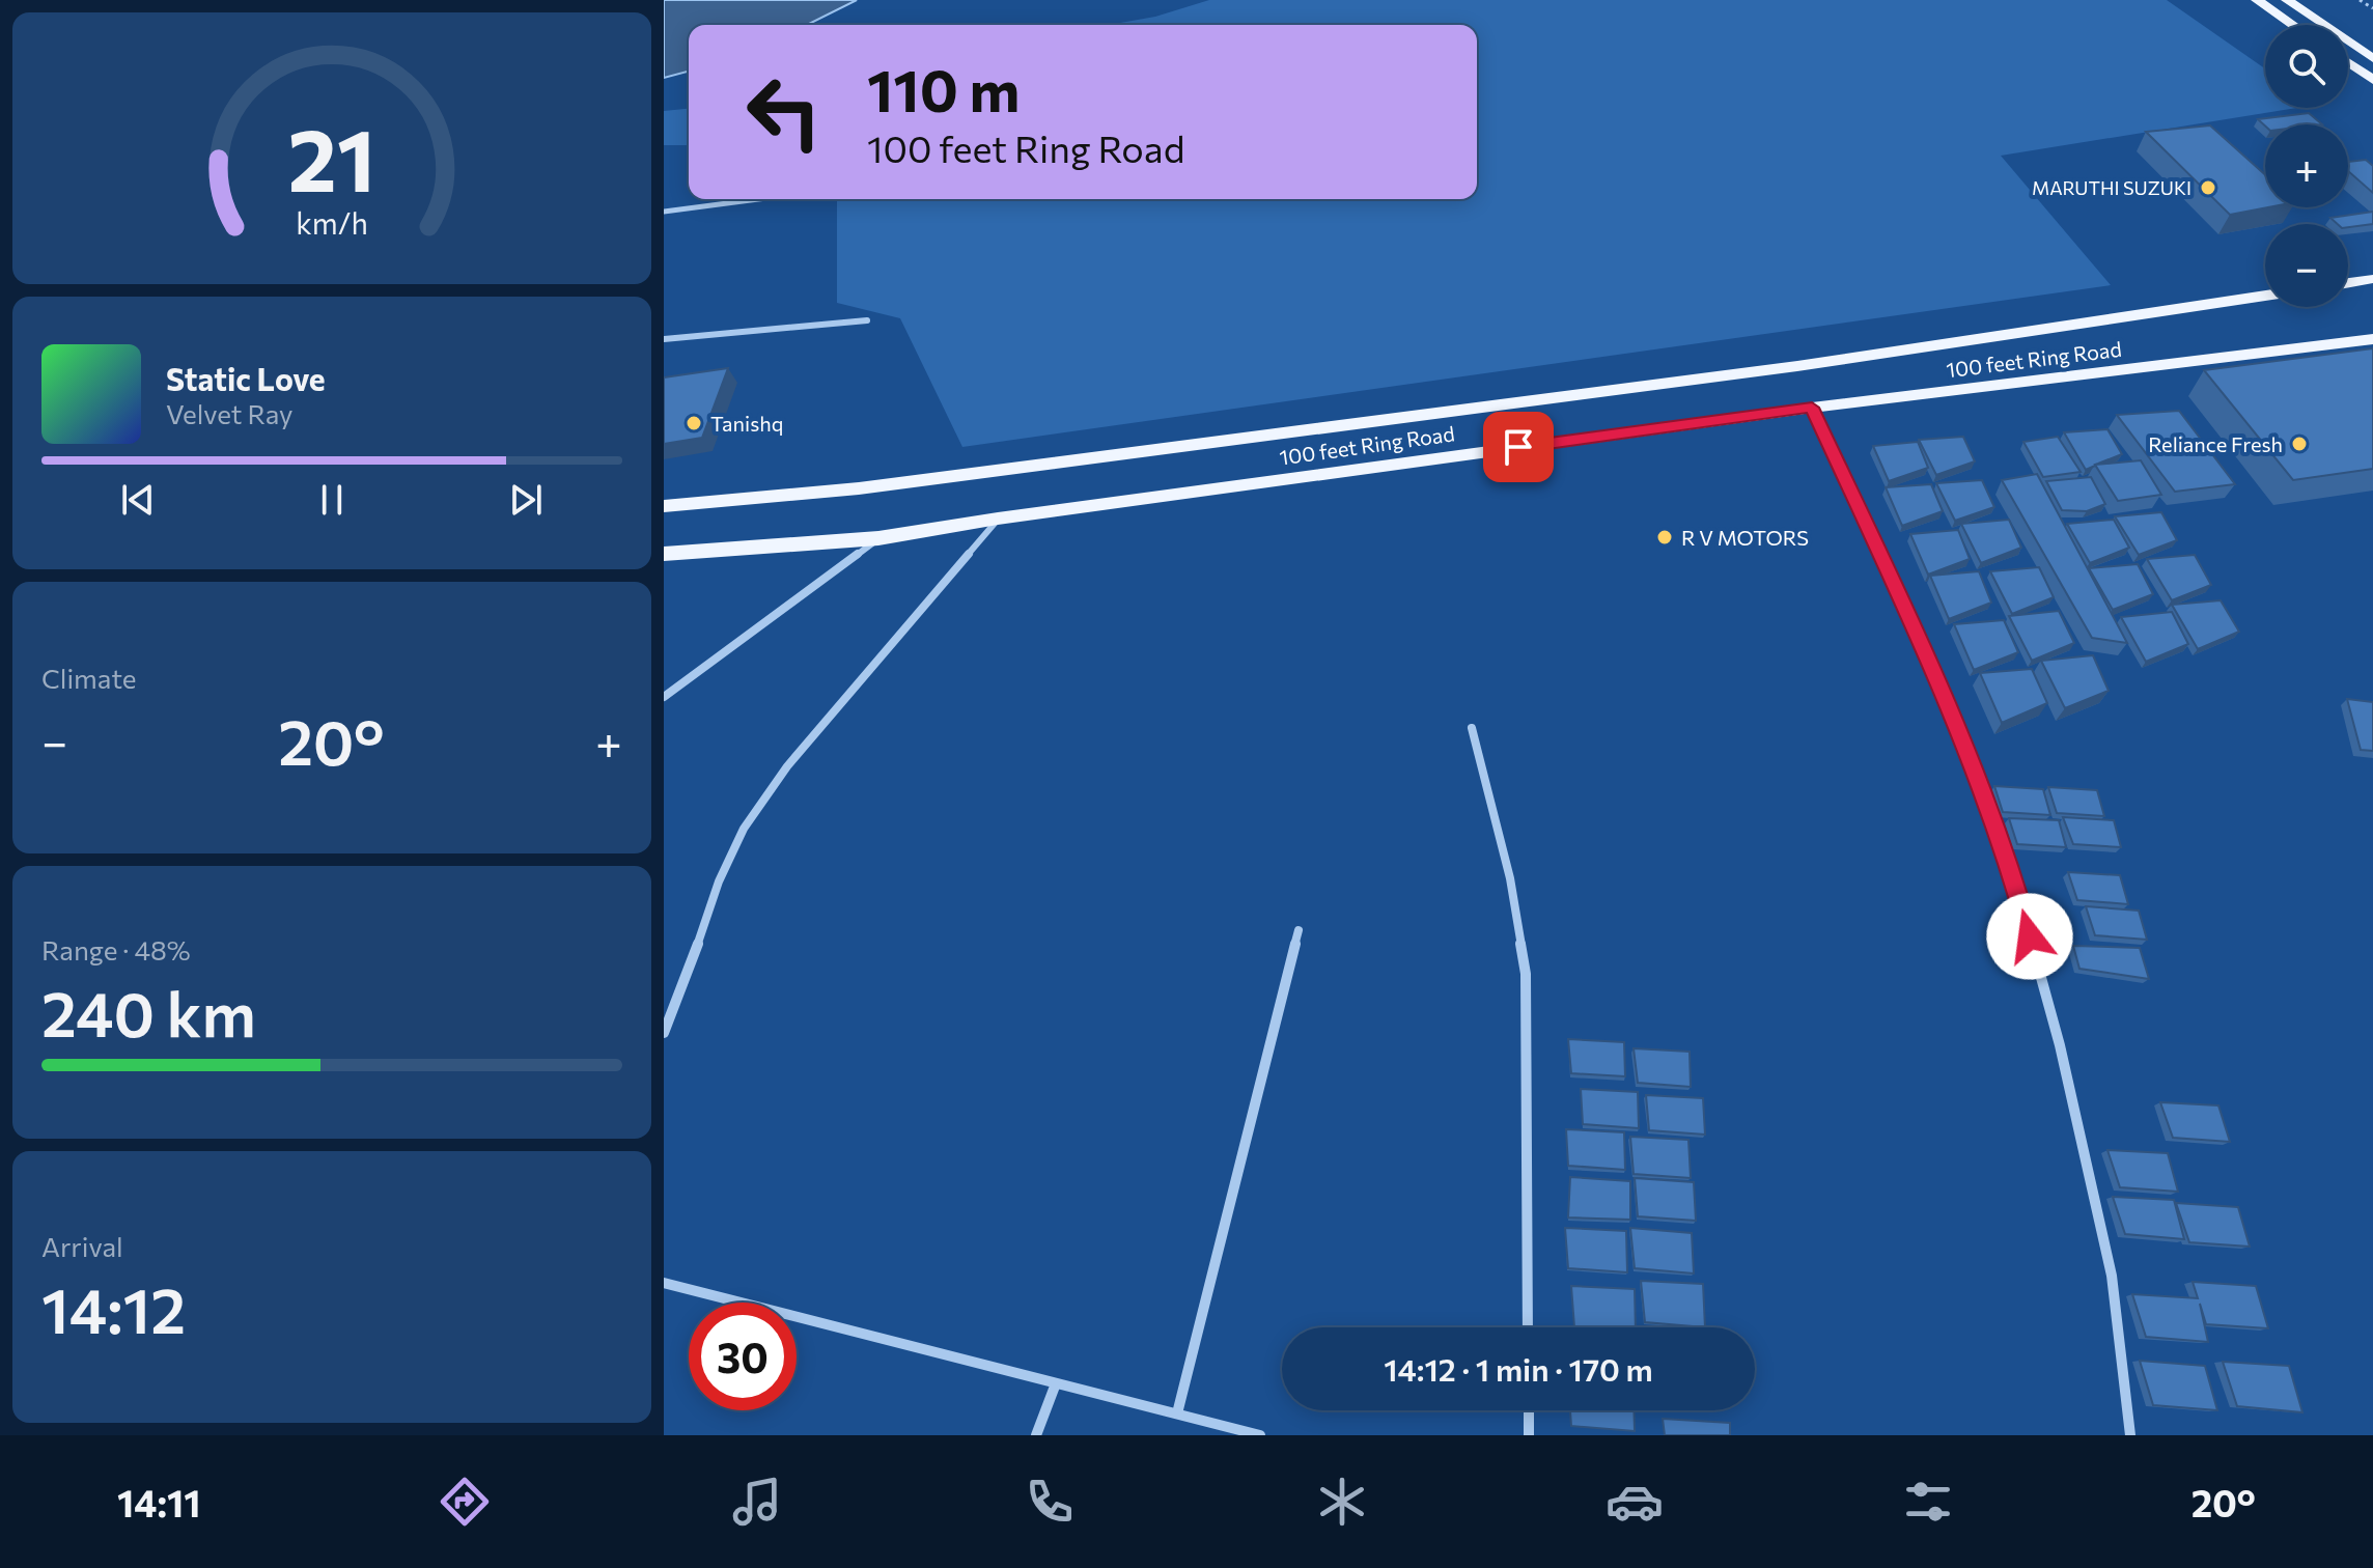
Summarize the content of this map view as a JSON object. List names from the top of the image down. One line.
{"streets":{"main road":["100 feet Ring Road"]},"places":["MARUTHI SUZUKI","Tanishq","Reliance Fresh","R V MOTORS"],"page":{"map_buttons":["+","−"],"turn":["110 m","100 feet Ring Road"],"song":["Static Love","Velvet Ray"],"tile":["Climate",["Range · 48%","240 km"],["Arrival","14:12"]],"heat":["−","20°","+"],"limit":"30","trip":"14:12 · 1 min · 170 m","tabs":["14:11","20°"],"gauge":["21","km/h"]}}
